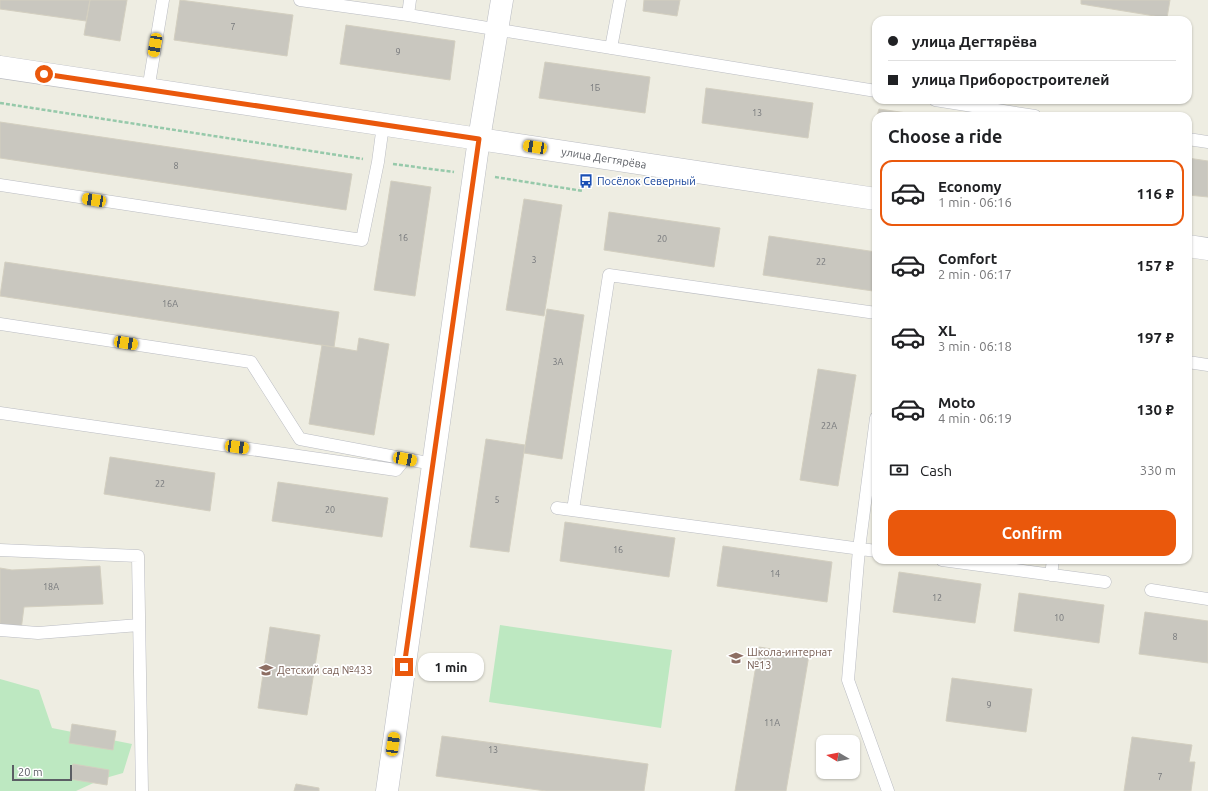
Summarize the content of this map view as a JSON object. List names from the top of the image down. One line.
{"streets":{"street":["улица Дегтярёва"]},"places":{"bus stop":["Посёлок Северный"],"school or university":["Школа-интернат №13","Детский сад №433"]},"house_numbers":["7","9","1Б","13","8","16","20","3","22","16А","3А","22А","22","5","20","16","14","18А","12","10","8","9","11А","13","7"],"scale_bar":"20 m","north":"left","page":{"banner":["улица Дегтярёва","улица Приборостроителей"],"heading":"Choose a ride","list":[{"name":"Economy","note":"1 min · 06:16","value":"116 ₽"},{"name":"Comfort","note":"2 min · 06:17","value":"157 ₽"},{"name":"XL","note":"3 min · 06:18","value":"197 ₽"},{"name":"Moto","note":"4 min · 06:19","value":"130 ₽"}],"pay":["Cash","330 m"],"buttons":"Confirm","bubble":"1 min","scale":"20 m"}}
